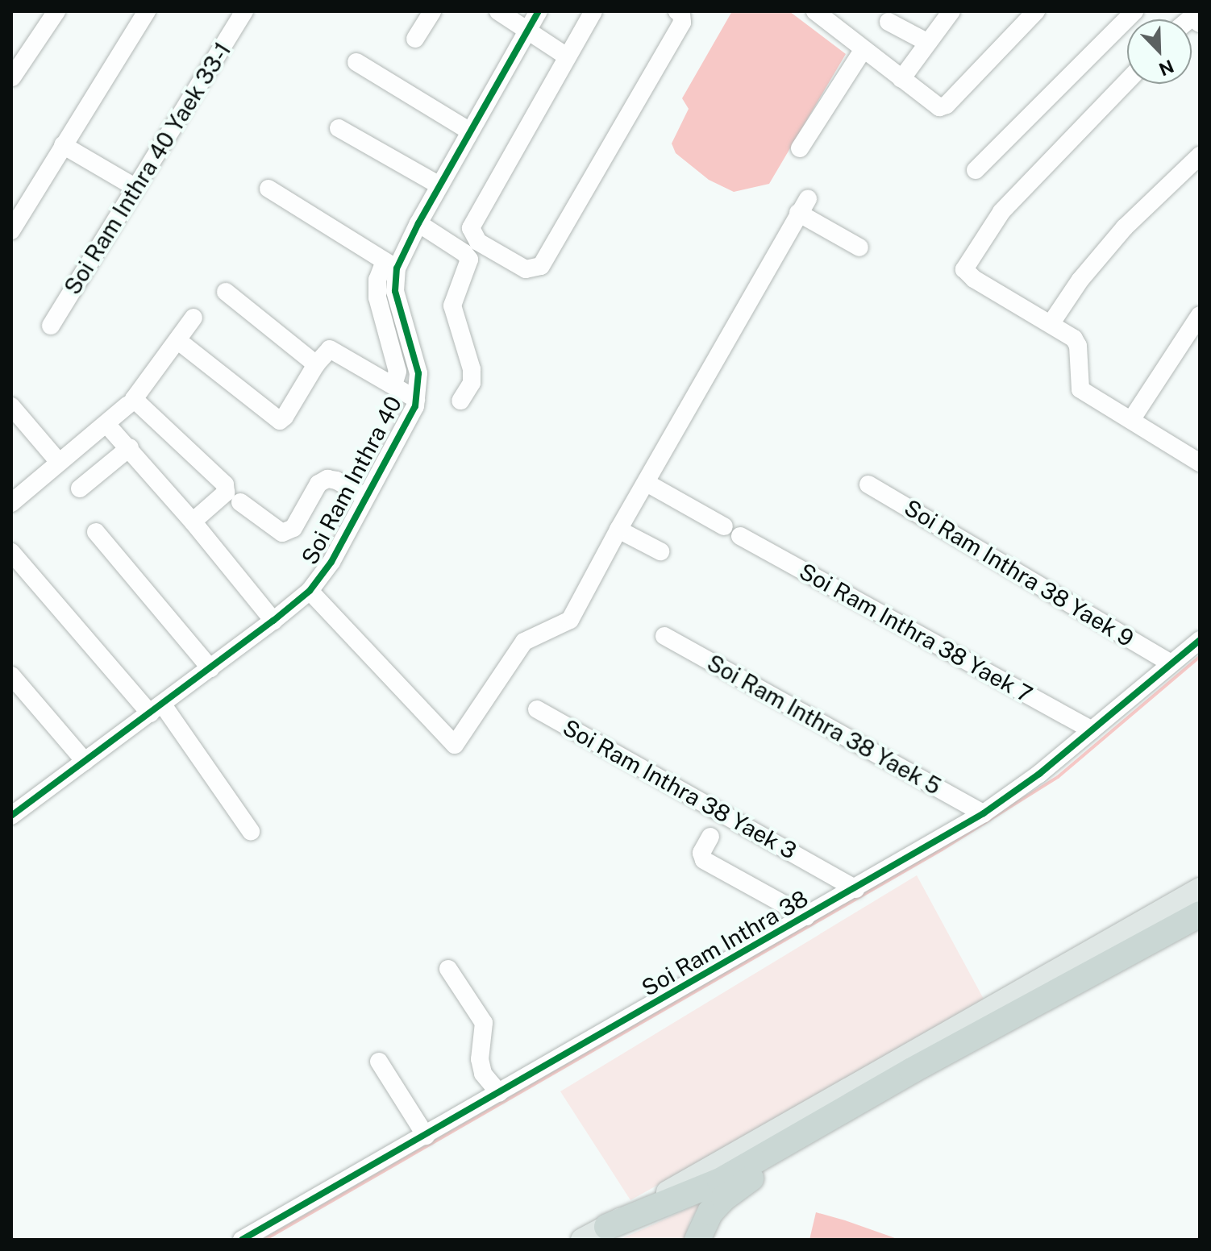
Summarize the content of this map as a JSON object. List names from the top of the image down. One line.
{"streets":{"street":["Soi Ram Inthra 40 Yaek 33-1","Soi Ram Inthra 40","Soi Ram Inthra 38 Yaek 9","Soi Ram Inthra 38 Yaek 7","Soi Ram Inthra 38 Yaek 5","Soi Ram Inthra 38 Yaek 3","Soi Ram Inthra 38"]},"crossings":[["Soi Ram Inthra 38 Yaek 9","Soi Ram Inthra 38"],["Soi Ram Inthra 38 Yaek 7","Soi Ram Inthra 38"],["Soi Ram Inthra 38 Yaek 5","Soi Ram Inthra 38"],["Soi Ram Inthra 38 Yaek 3","Soi Ram Inthra 38"]],"north":"bottom right"}
